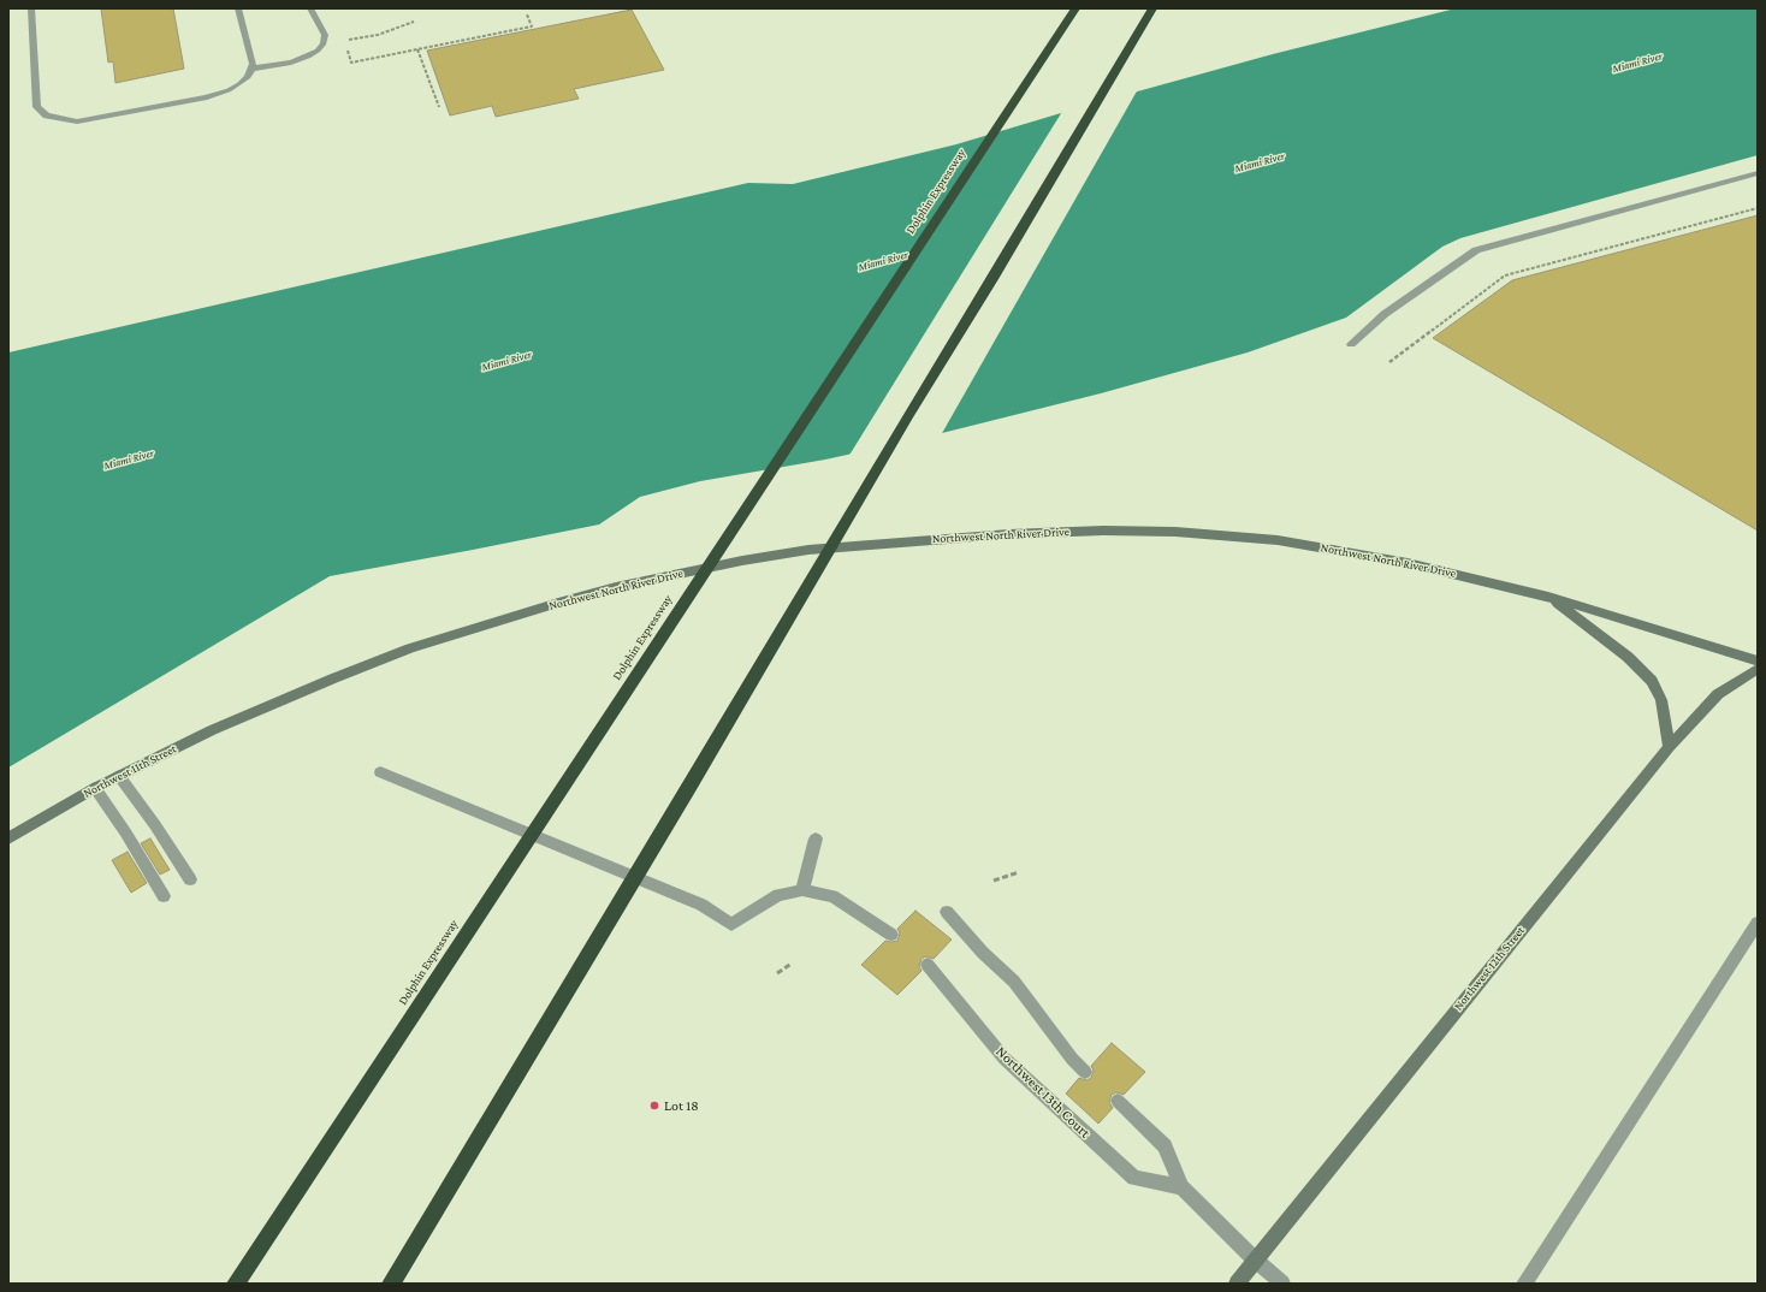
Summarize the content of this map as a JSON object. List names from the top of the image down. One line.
{"streets":{"highway":["Dolphin Expressway"],"main road":["Northwest North River Drive","Northwest 11th Street","Northwest 12th Street"],"street":["Northwest 13th Court"]},"crossings":[["Northwest North River Drive","Northwest 11th Street"]],"water":["Miami River"],"places":["Lot 18"]}
